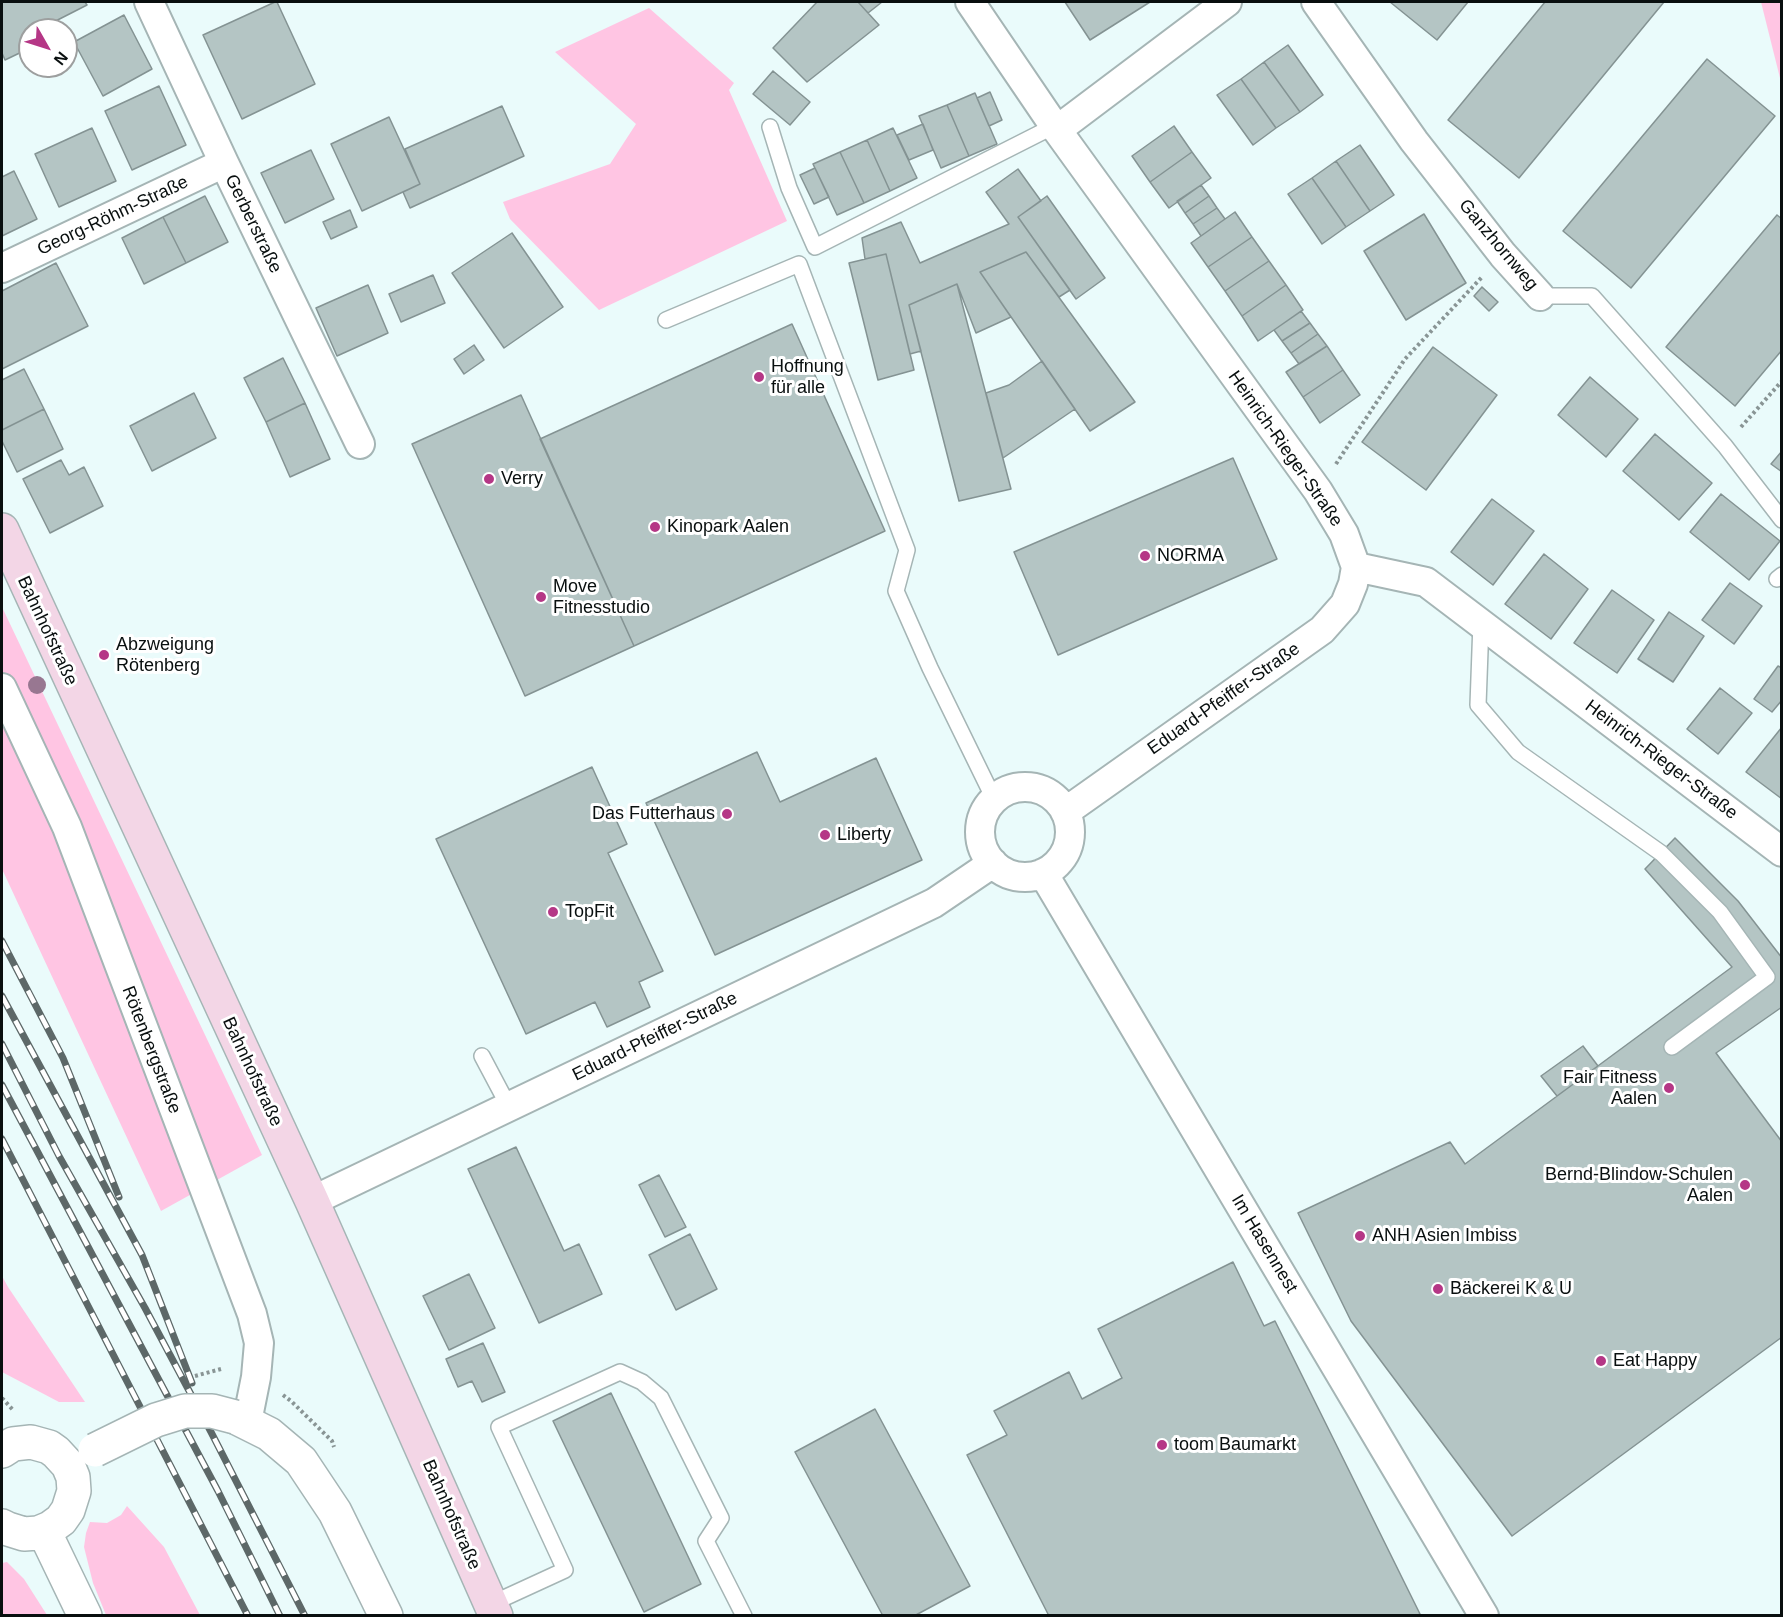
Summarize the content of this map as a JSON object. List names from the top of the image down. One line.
{"streets":{"main road":["Bahnhofstraße"],"street":["Georg-Röhm-Straße","Gerberstraße","Ganzhornweg","Heinrich-Rieger-Straße","Eduard-Pfeiffer-Straße","Rötenbergstraße","Im Hasennest"]},"crossings":[["Georg-Röhm-Straße","Gerberstraße"],["Heinrich-Rieger-Straße","Eduard-Pfeiffer-Straße"],["Bahnhofstraße","Eduard-Pfeiffer-Straße"],["Eduard-Pfeiffer-Straße","Im Hasennest"]],"places":["Hoffnung für alle","Verry","Kinopark Aalen","NORMA","Move Fitnesstudio","Abzweigung Rötenberg","Das Futterhaus","Liberty","TopFit","Fair Fitness Aalen","Bernd-Blindow-Schulen Aalen","ANH Asien Imbiss","Bäckerei K & U","Eat Happy","toom Baumarkt"],"north":"bottom right"}
